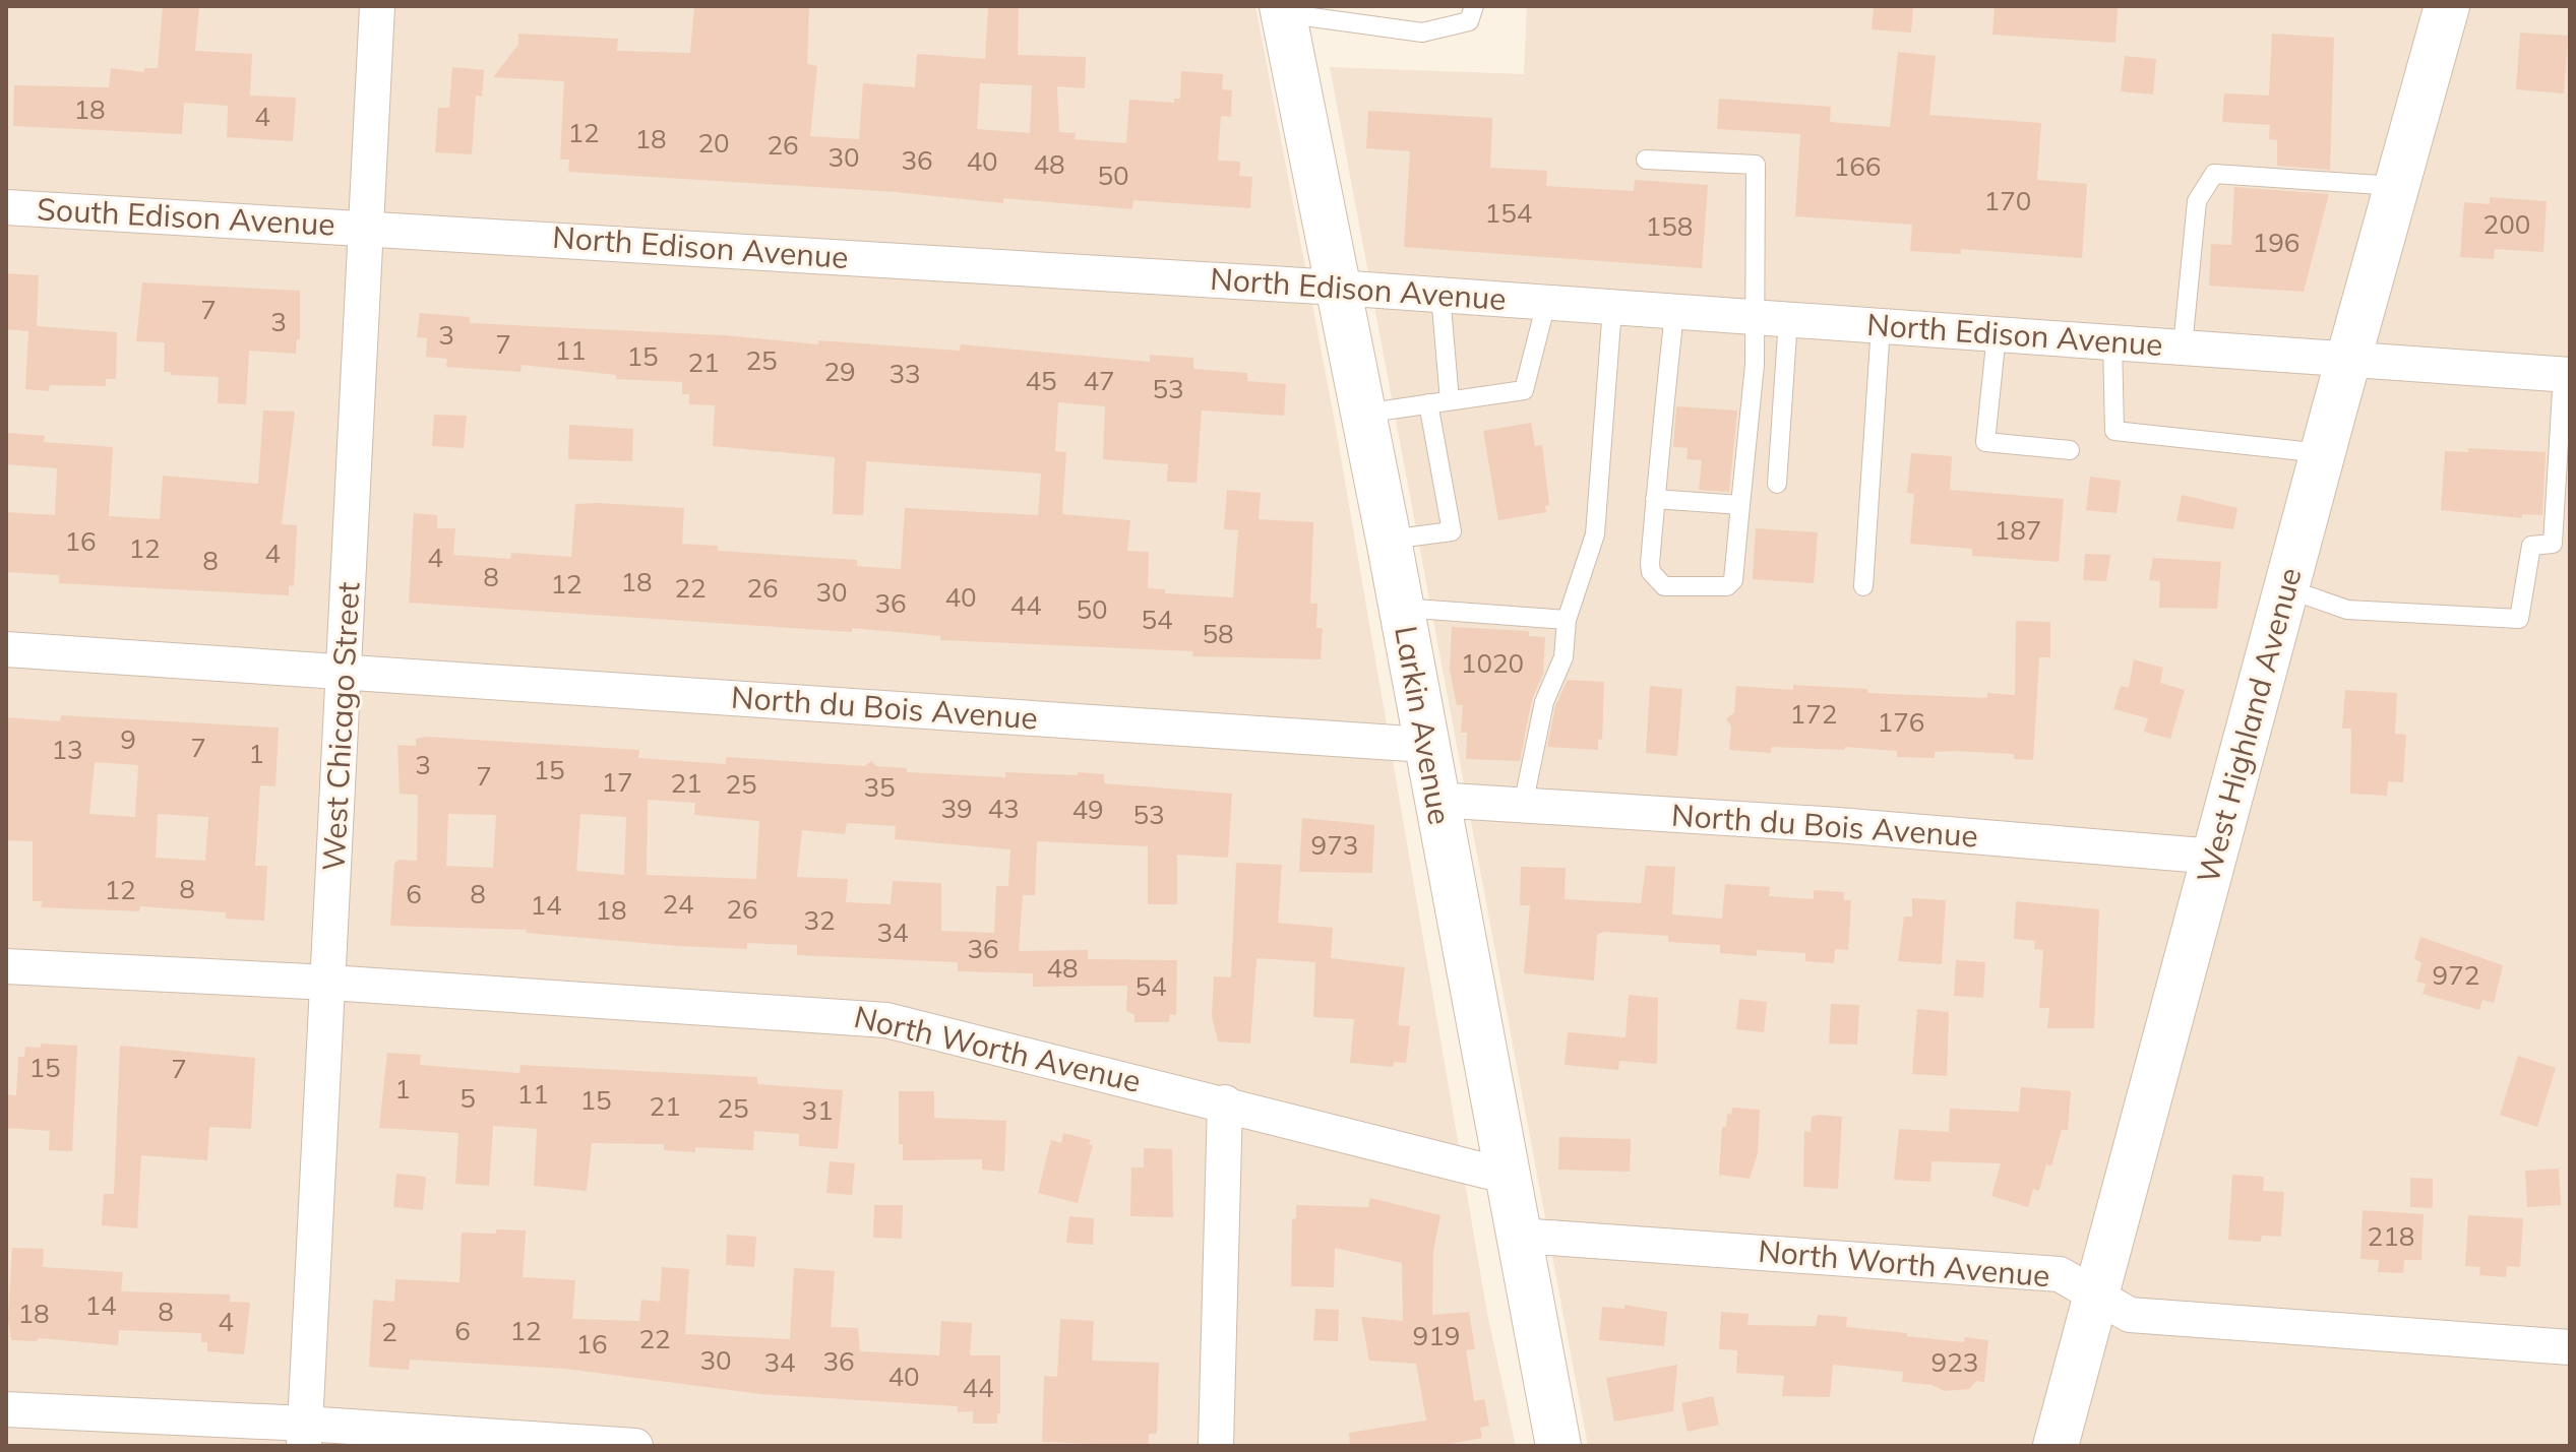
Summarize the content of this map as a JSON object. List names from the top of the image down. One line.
{"streets":{"main road":["Larkin Avenue","West Highland Avenue"],"street":["South Edison Avenue","North Edison Avenue","North du Bois Avenue","West Chicago Street","North Worth Avenue"]},"crossings":[["South Edison Avenue","North Edison Avenue"],["South Edison Avenue","West Chicago Street"],["North Edison Avenue","Larkin Avenue"],["North Edison Avenue","West Highland Avenue"],["North Edison Avenue","West Chicago Street"],["North du Bois Avenue","Larkin Avenue"],["North du Bois Avenue","West Highland Avenue"],["North du Bois Avenue","West Chicago Street"],["Larkin Avenue","North Worth Avenue"],["West Highland Avenue","North Worth Avenue"],["West Chicago Street","North Worth Avenue"]],"house_numbers":["18","4","12","18","20","26","30","36","40","48","166","50","170","154","200","158","196","7","3","3","7","11","15","25","21","29","33","45","47","53","187","16","12","4","4","8","8","18","12","22","26","30","40","36","44","50","54","58","1020","172","176","9","7","13","1","3","15","7","17","21","25","35","39","43","49","53","973","8","12","6","8","24","14","26","18","32","34","36","48","972","54","15","7","1","11","5","15","21","25","31","218","14","8","18","4","6","12","2","919","22","16","30","36","34","923","40","44"]}
